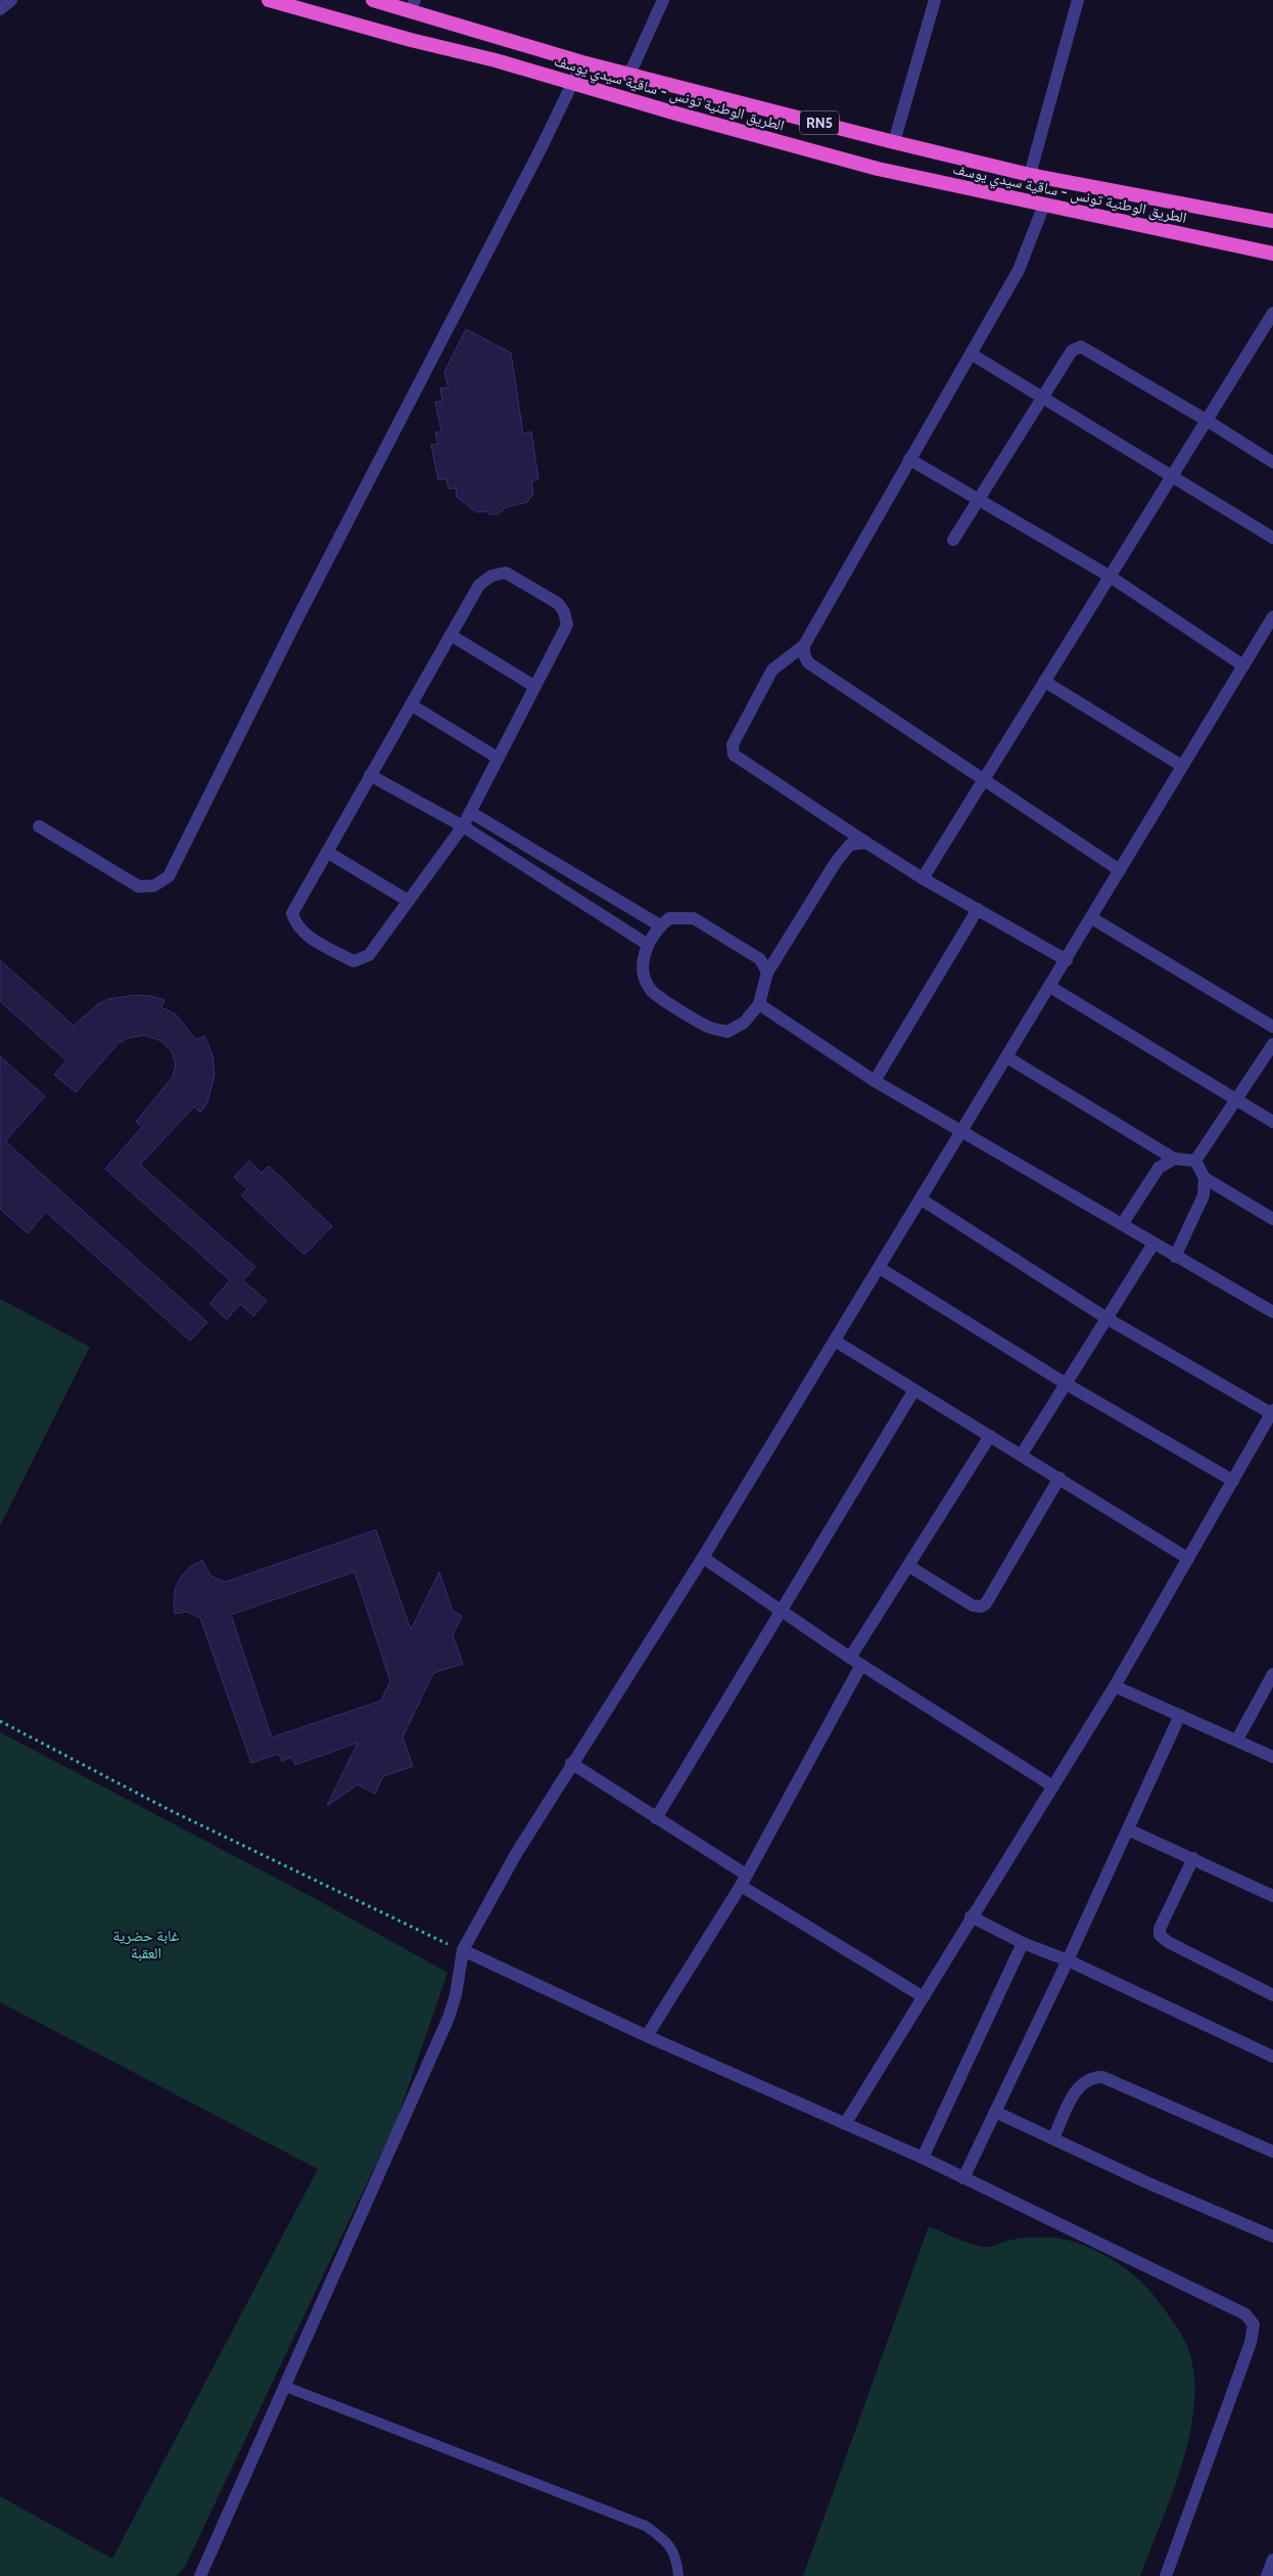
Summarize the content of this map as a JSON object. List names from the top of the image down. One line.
{"streets":{"highway":["الطريق الوطنية تونس - ساقية سيدي يوسف","RN5"]},"parks":["غابة حضرية العقبة"]}
